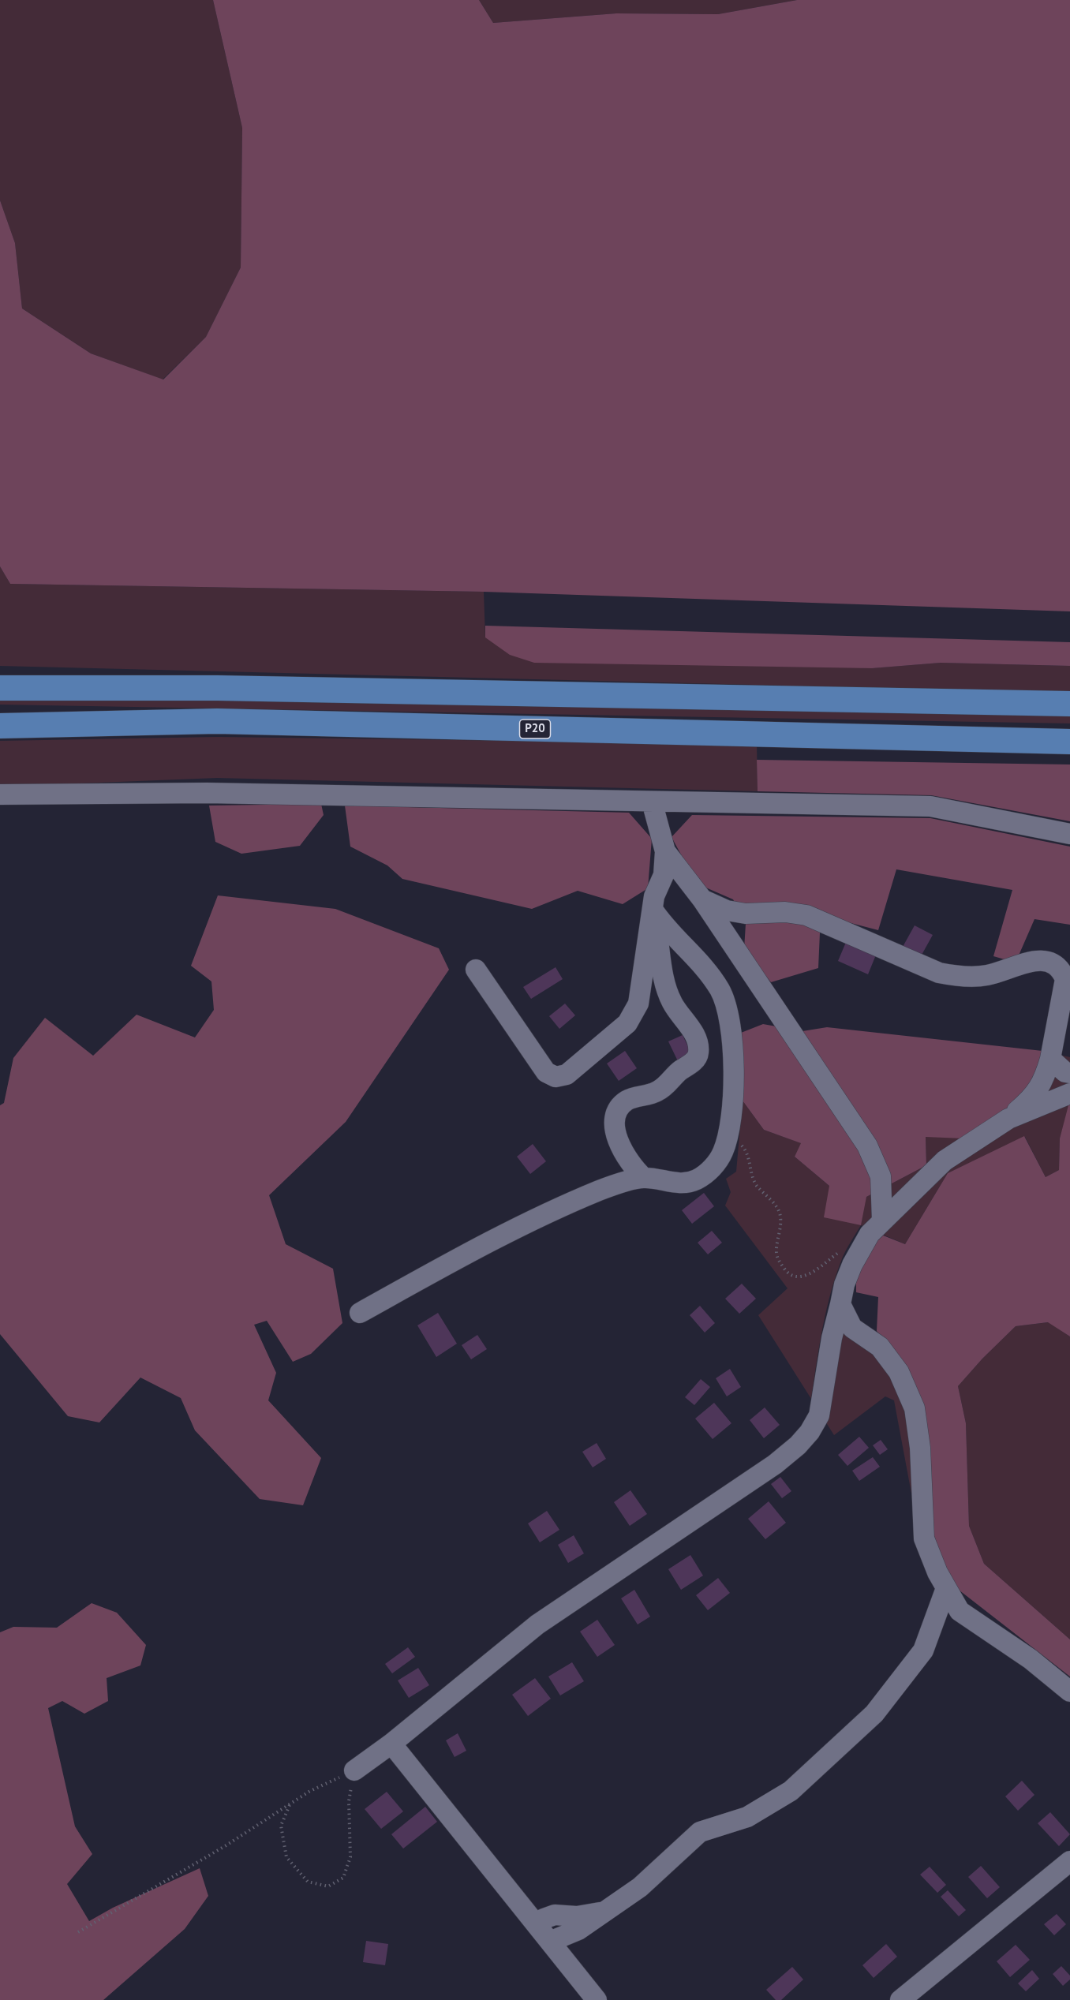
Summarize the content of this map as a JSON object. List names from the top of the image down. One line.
{"streets":{"main road":["Р20"]}}
